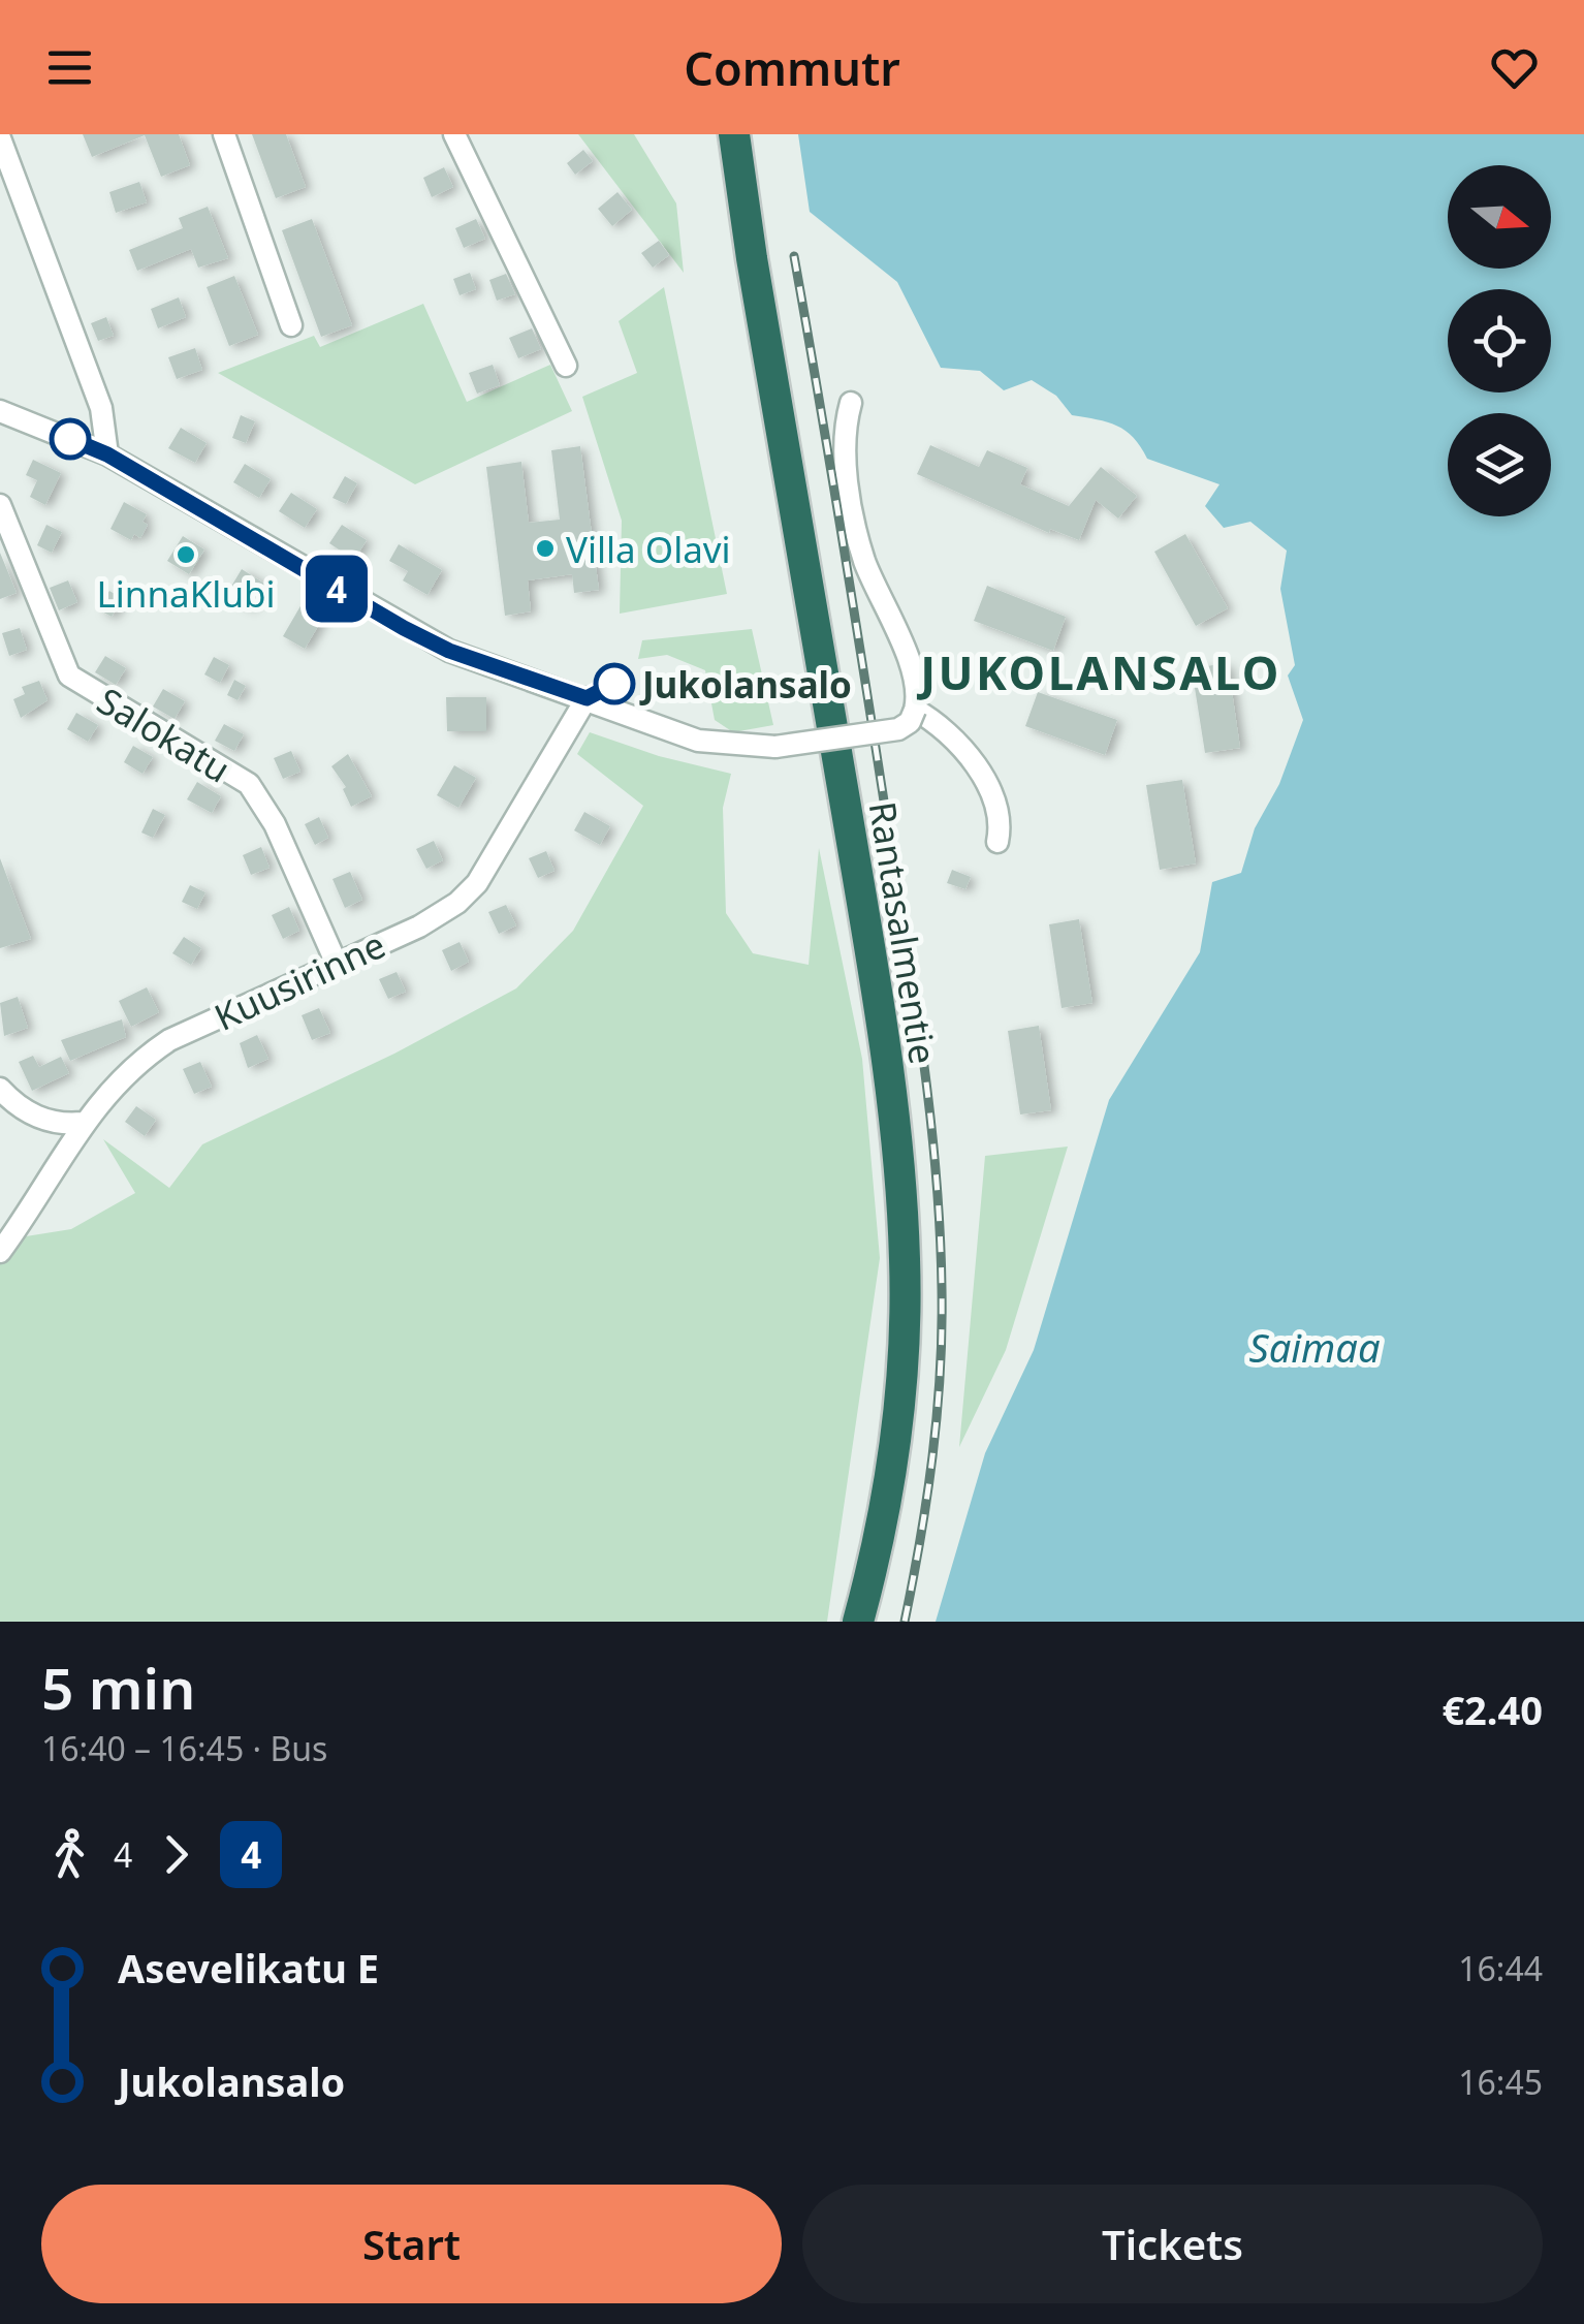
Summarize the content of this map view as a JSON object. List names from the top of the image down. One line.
{"streets":{"highway":["Rantasalmentie"],"street":["Salokatu","Kuusirinne"]},"crossings":[["Salokatu","Kuusirinne"]],"districts":["JUKOLANSALO"],"water":["Saimaa"],"places":["Villa Olavi","LinnaKlubi","Jukolansalo"],"lines":["bus line 4"],"north":"right","page":{"header":"Commutr","on_map":"4","heading":["5 min","16:40 – 16:45 · Bus","€2.40"],"legs":["4","4"],"list":[{"name":"Asevelikatu E","value":"16:44"},{"name":"Jukolansalo","value":"16:45"}],"buttons":["Start","Tickets"]}}
